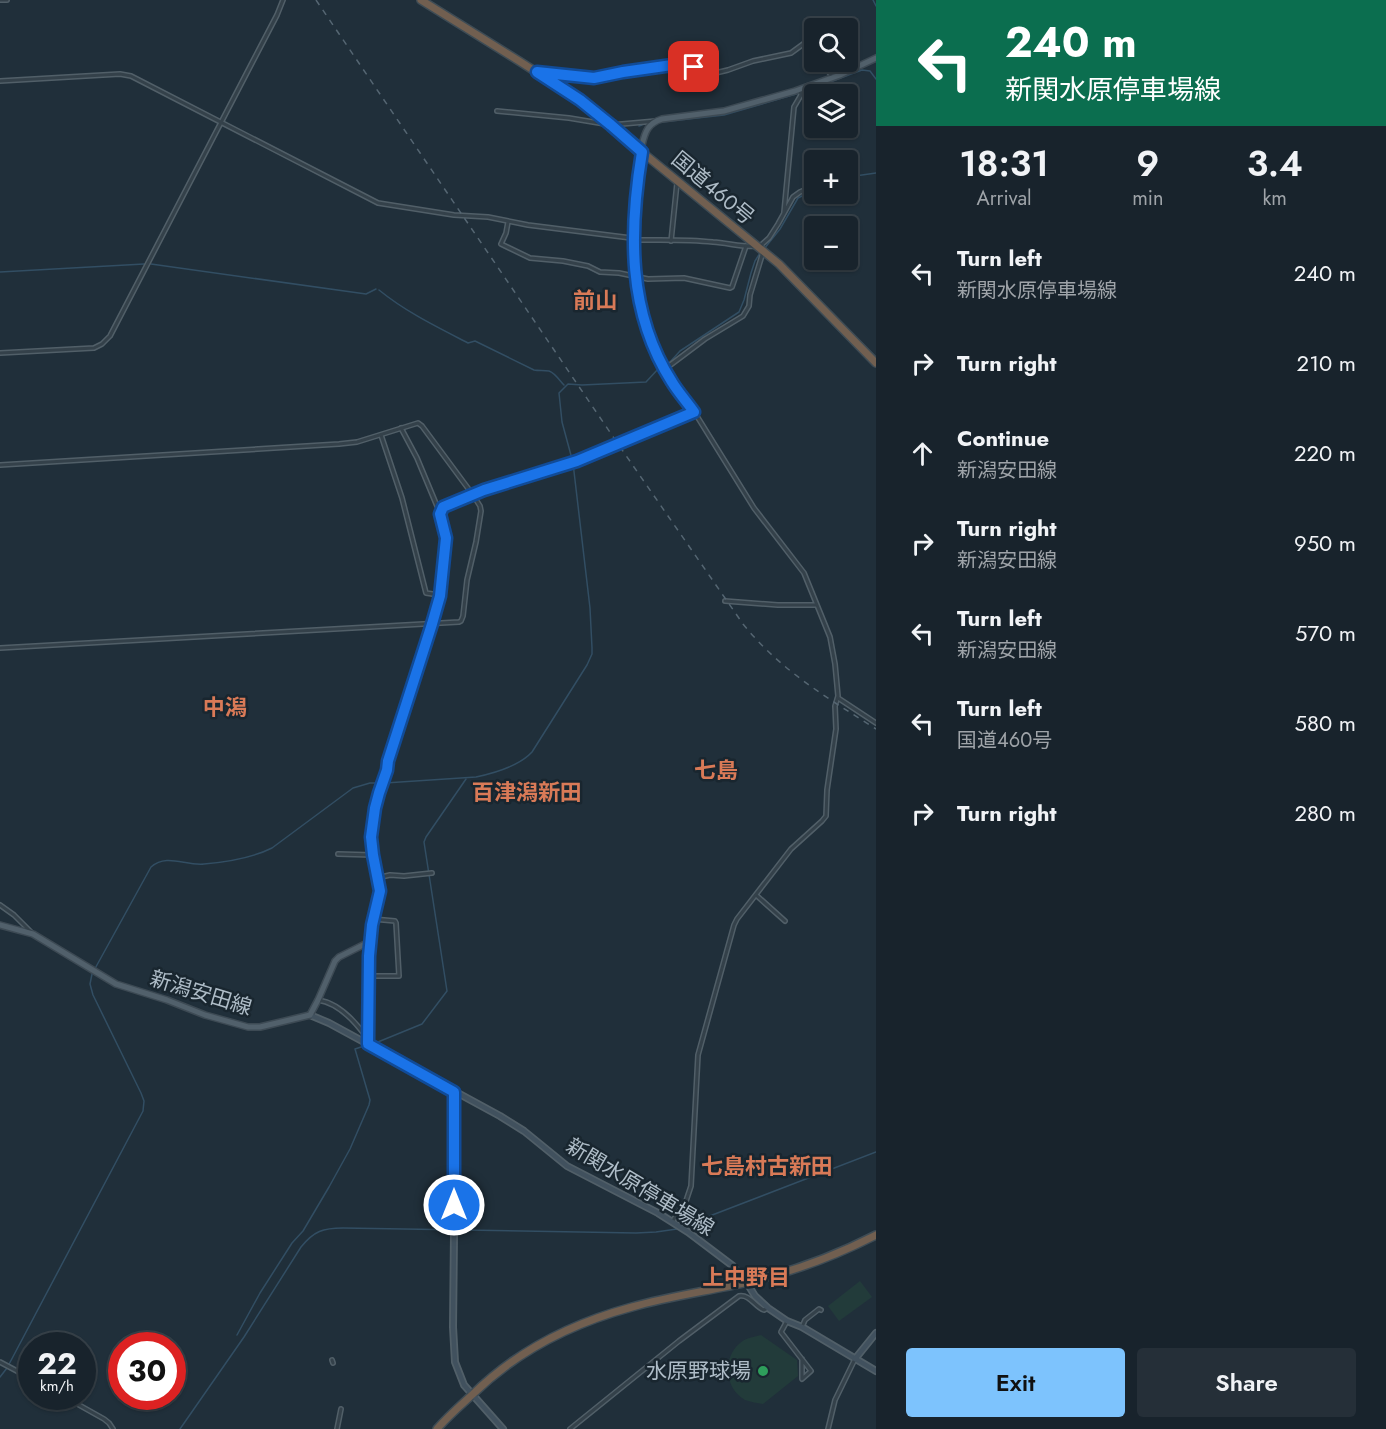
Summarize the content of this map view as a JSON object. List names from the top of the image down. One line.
{"streets":{"highway":["国道460号"],"main road":["新潟安田線","新関水原停車場線"]},"crossings":[["新潟安田線","新関水原停車場線"]],"districts":["前山","中潟","七島","百津潟新田","七島村古新田","上中野目"],"places":["水原野球場"],"page":{"turn":["240 m","新関水原停車場線"],"map_buttons":["+","−"],"eta":["18:31","Arrival","9","min","3.4","km"],"list":[{"name":"Turn left","note":"新関水原停車場線","value":"240 m"},{"name":"Turn right","value":"210 m"},{"name":"Continue","note":"新潟安田線","value":"220 m"},{"name":"Turn right","note":"新潟安田線","value":"950 m"},{"name":"Turn left","note":"新潟安田線","value":"570 m"},{"name":"Turn left","note":"国道460号","value":"580 m"},{"name":"Turn right","value":"280 m"}],"speed":"22 km/h","limit":"30","buttons":["Exit","Share"]}}
